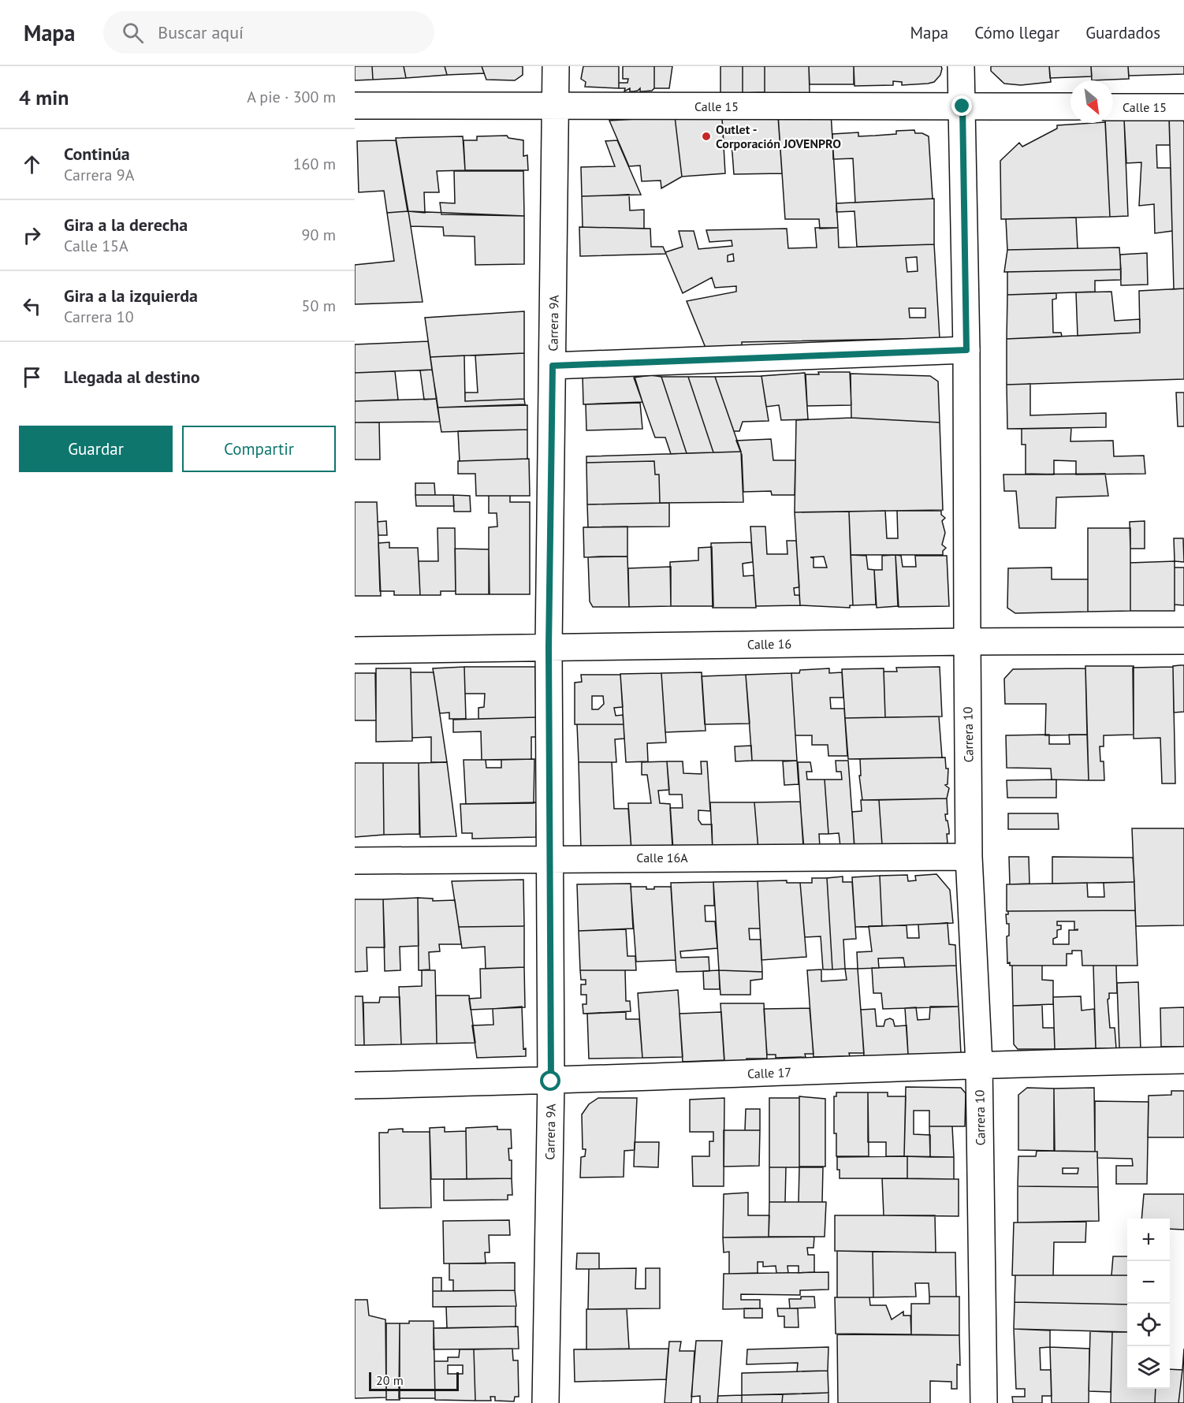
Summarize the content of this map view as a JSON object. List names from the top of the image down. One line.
{"streets":{"street":["Calle 15","Carrera 9A","Calle 16","Carrera 10","Calle 16A","Calle 17"]},"crossings":[["Calle 15","Carrera 9A"],["Calle 15","Carrera 10"],["Carrera 9A","Calle 16"],["Carrera 9A","Calle 16A"],["Carrera 9A","Calle 17"],["Calle 16","Carrera 10"],["Carrera 10","Calle 16A"],["Carrera 10","Calle 17"]],"places":["Outlet - Corporación JOVENPRO"],"scale_bar":"20 m","north":"bottom right","page":{"header":"Mapa","search":"Buscar aquí","nav":["Mapa","Cómo llegar","Guardados"],"heading":["4 min","A pie · 300 m"],"list":[["Continúa","Carrera 9A","160 m"],["Gira a la derecha","Calle 15A","90 m"],["Gira a la izquierda","Carrera 10","50 m"],"Llegada al destino"],"buttons":["Guardar","Compartir"],"map_buttons":["+","−"],"scale":"20 m"}}
